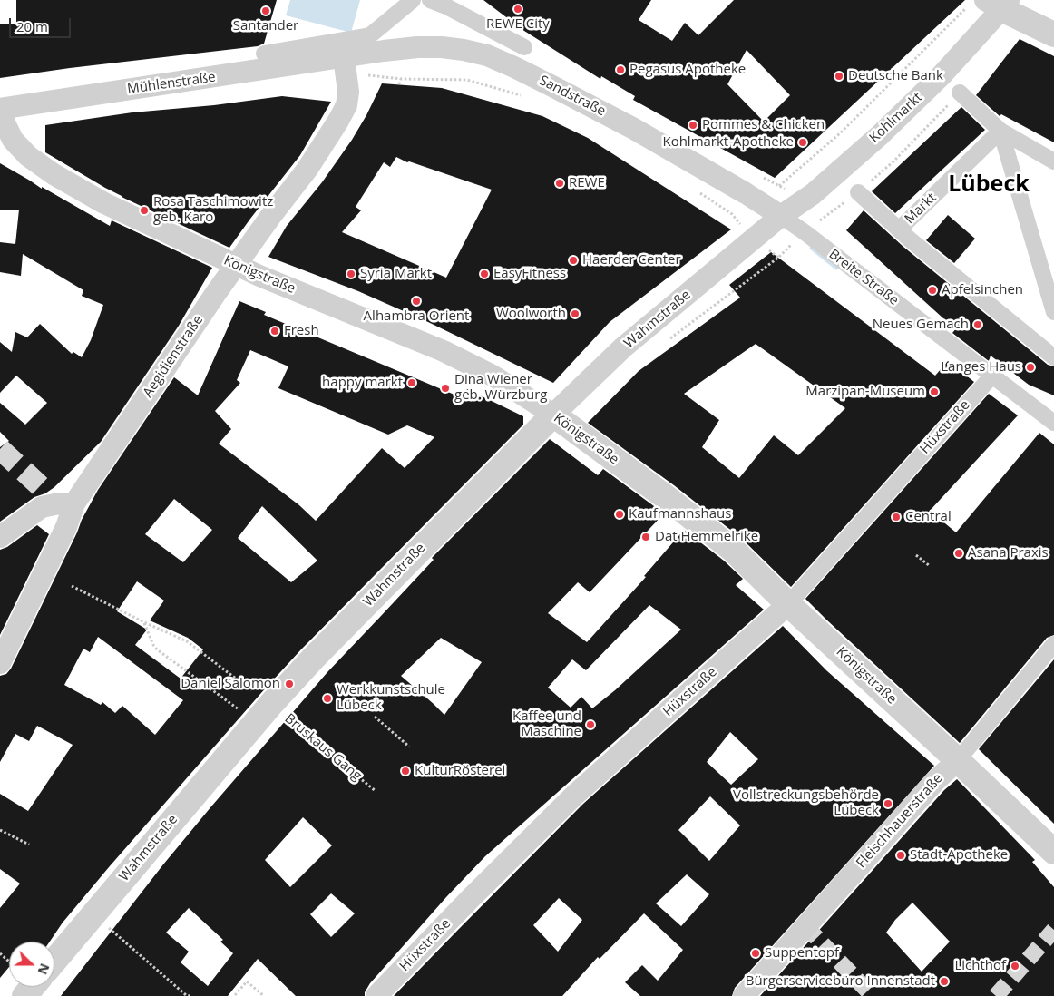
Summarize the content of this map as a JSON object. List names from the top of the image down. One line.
{"streets":{"street":["Mühlenstraße","Sandstraße","Kohlmarkt","Markt","Königstraße","Breite Straße","Wahmstraße","Aegidienstraße","Hüxstraße","Fleischhauerstraße"],"path":["Bruskaus Gang"]},"crossings":[["Mühlenstraße","Sandstraße"],["Mühlenstraße","Aegidienstraße"],["Sandstraße","Kohlmarkt"],["Sandstraße","Breite Straße"],["Sandstraße","Wahmstraße"],["Sandstraße","Aegidienstraße"],["Kohlmarkt","Breite Straße"],["Kohlmarkt","Wahmstraße"],["Königstraße","Wahmstraße"],["Königstraße","Aegidienstraße"],["Königstraße","Hüxstraße"],["Königstraße","Fleischhauerstraße"],["Breite Straße","Wahmstraße"],["Breite Straße","Hüxstraße"],["Wahmstraße","Bruskaus Gang"]],"districts":["Lübeck"],"places":["REWE City","Santander","Pegasus Apotheke","Deutsche Bank","Pommes & Chicken","Kohlmarkt-Apotheke","REWE","Rosa Taschimowitz geb. Karo","Haerder Center","Syria Markt","EasyFitness","Apfelsinchen","Alhambra Orient","Woolworth","Neues Gemach","Fresh","Langes Haus","happy markt","Dina Wiener geb. Würzburg","Marzipan-Museum","Kaufmannshaus","Central","Dat Hemmelrike","Asana Praxis","Daniel Salomon","Werkkunstschule Lübeck","Kaffee und Maschine","KulturRösterei","Vollstreckungsbehörde Lübeck","Stadt-Apotheke","Suppentopf","Lichthof","Bürgerservicebüro Innenstadt"],"scale_bar":"20 m","north":"right"}
